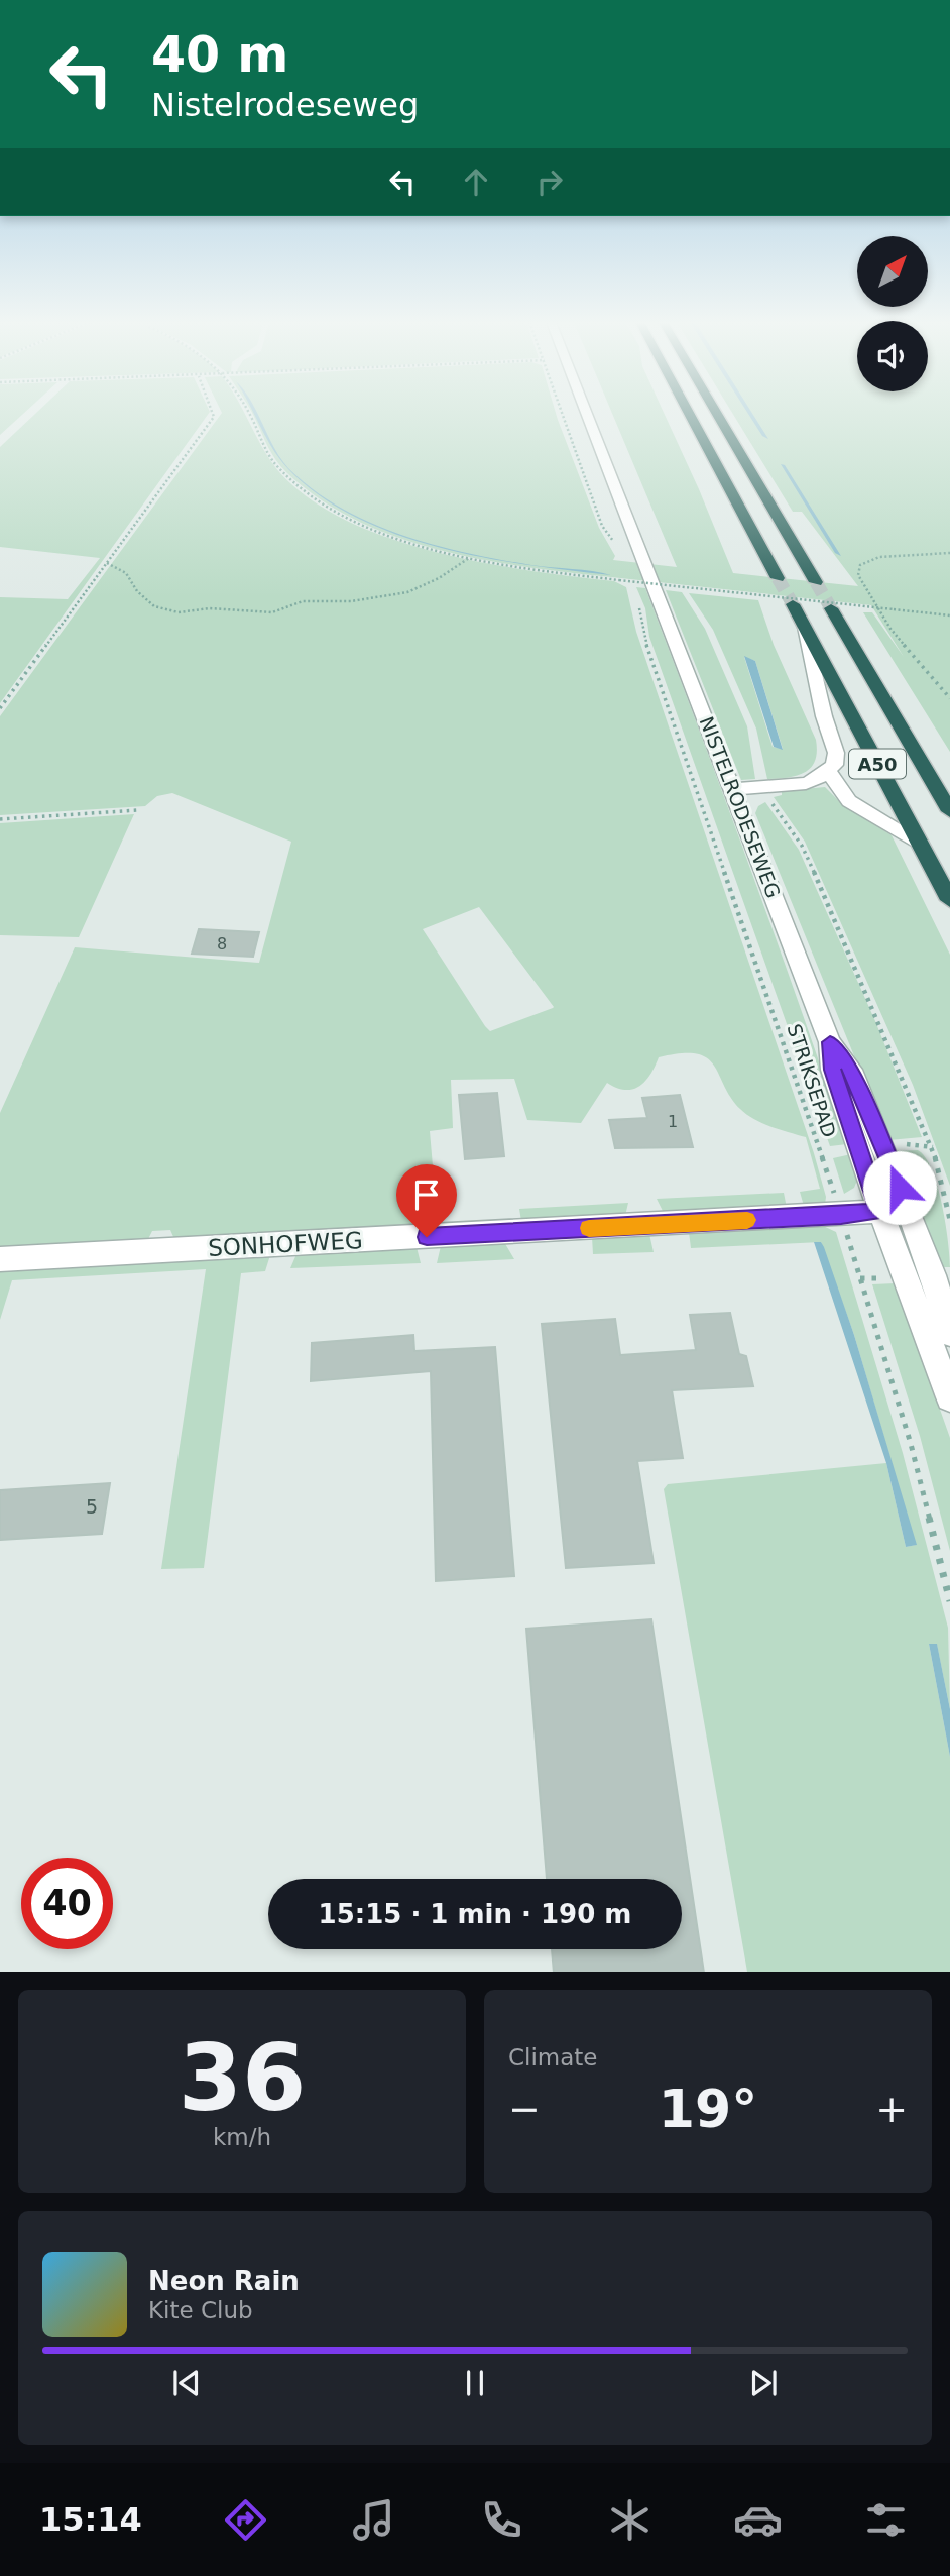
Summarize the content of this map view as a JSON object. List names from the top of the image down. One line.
{"streets":{"highway":["A50"],"street":["NISTELRODESEWEG","SONHOFWEG"],"path":["STRIKSEPAD"]},"crossings":[["NISTELRODESEWEG","SONHOFWEG"],["STRIKSEPAD","SONHOFWEG"]],"house_numbers":["8","1","5"],"north":"top right","page":{"turn":["40 m","Nistelrodeseweg"],"limit":"40","trip":"15:15 · 1 min · 190 m","tile":[["36","km/h"],"Climate"],"heat":["−","19°","+"],"song":["Neon Rain","Kite Club"],"tabs":"15:14"}}
